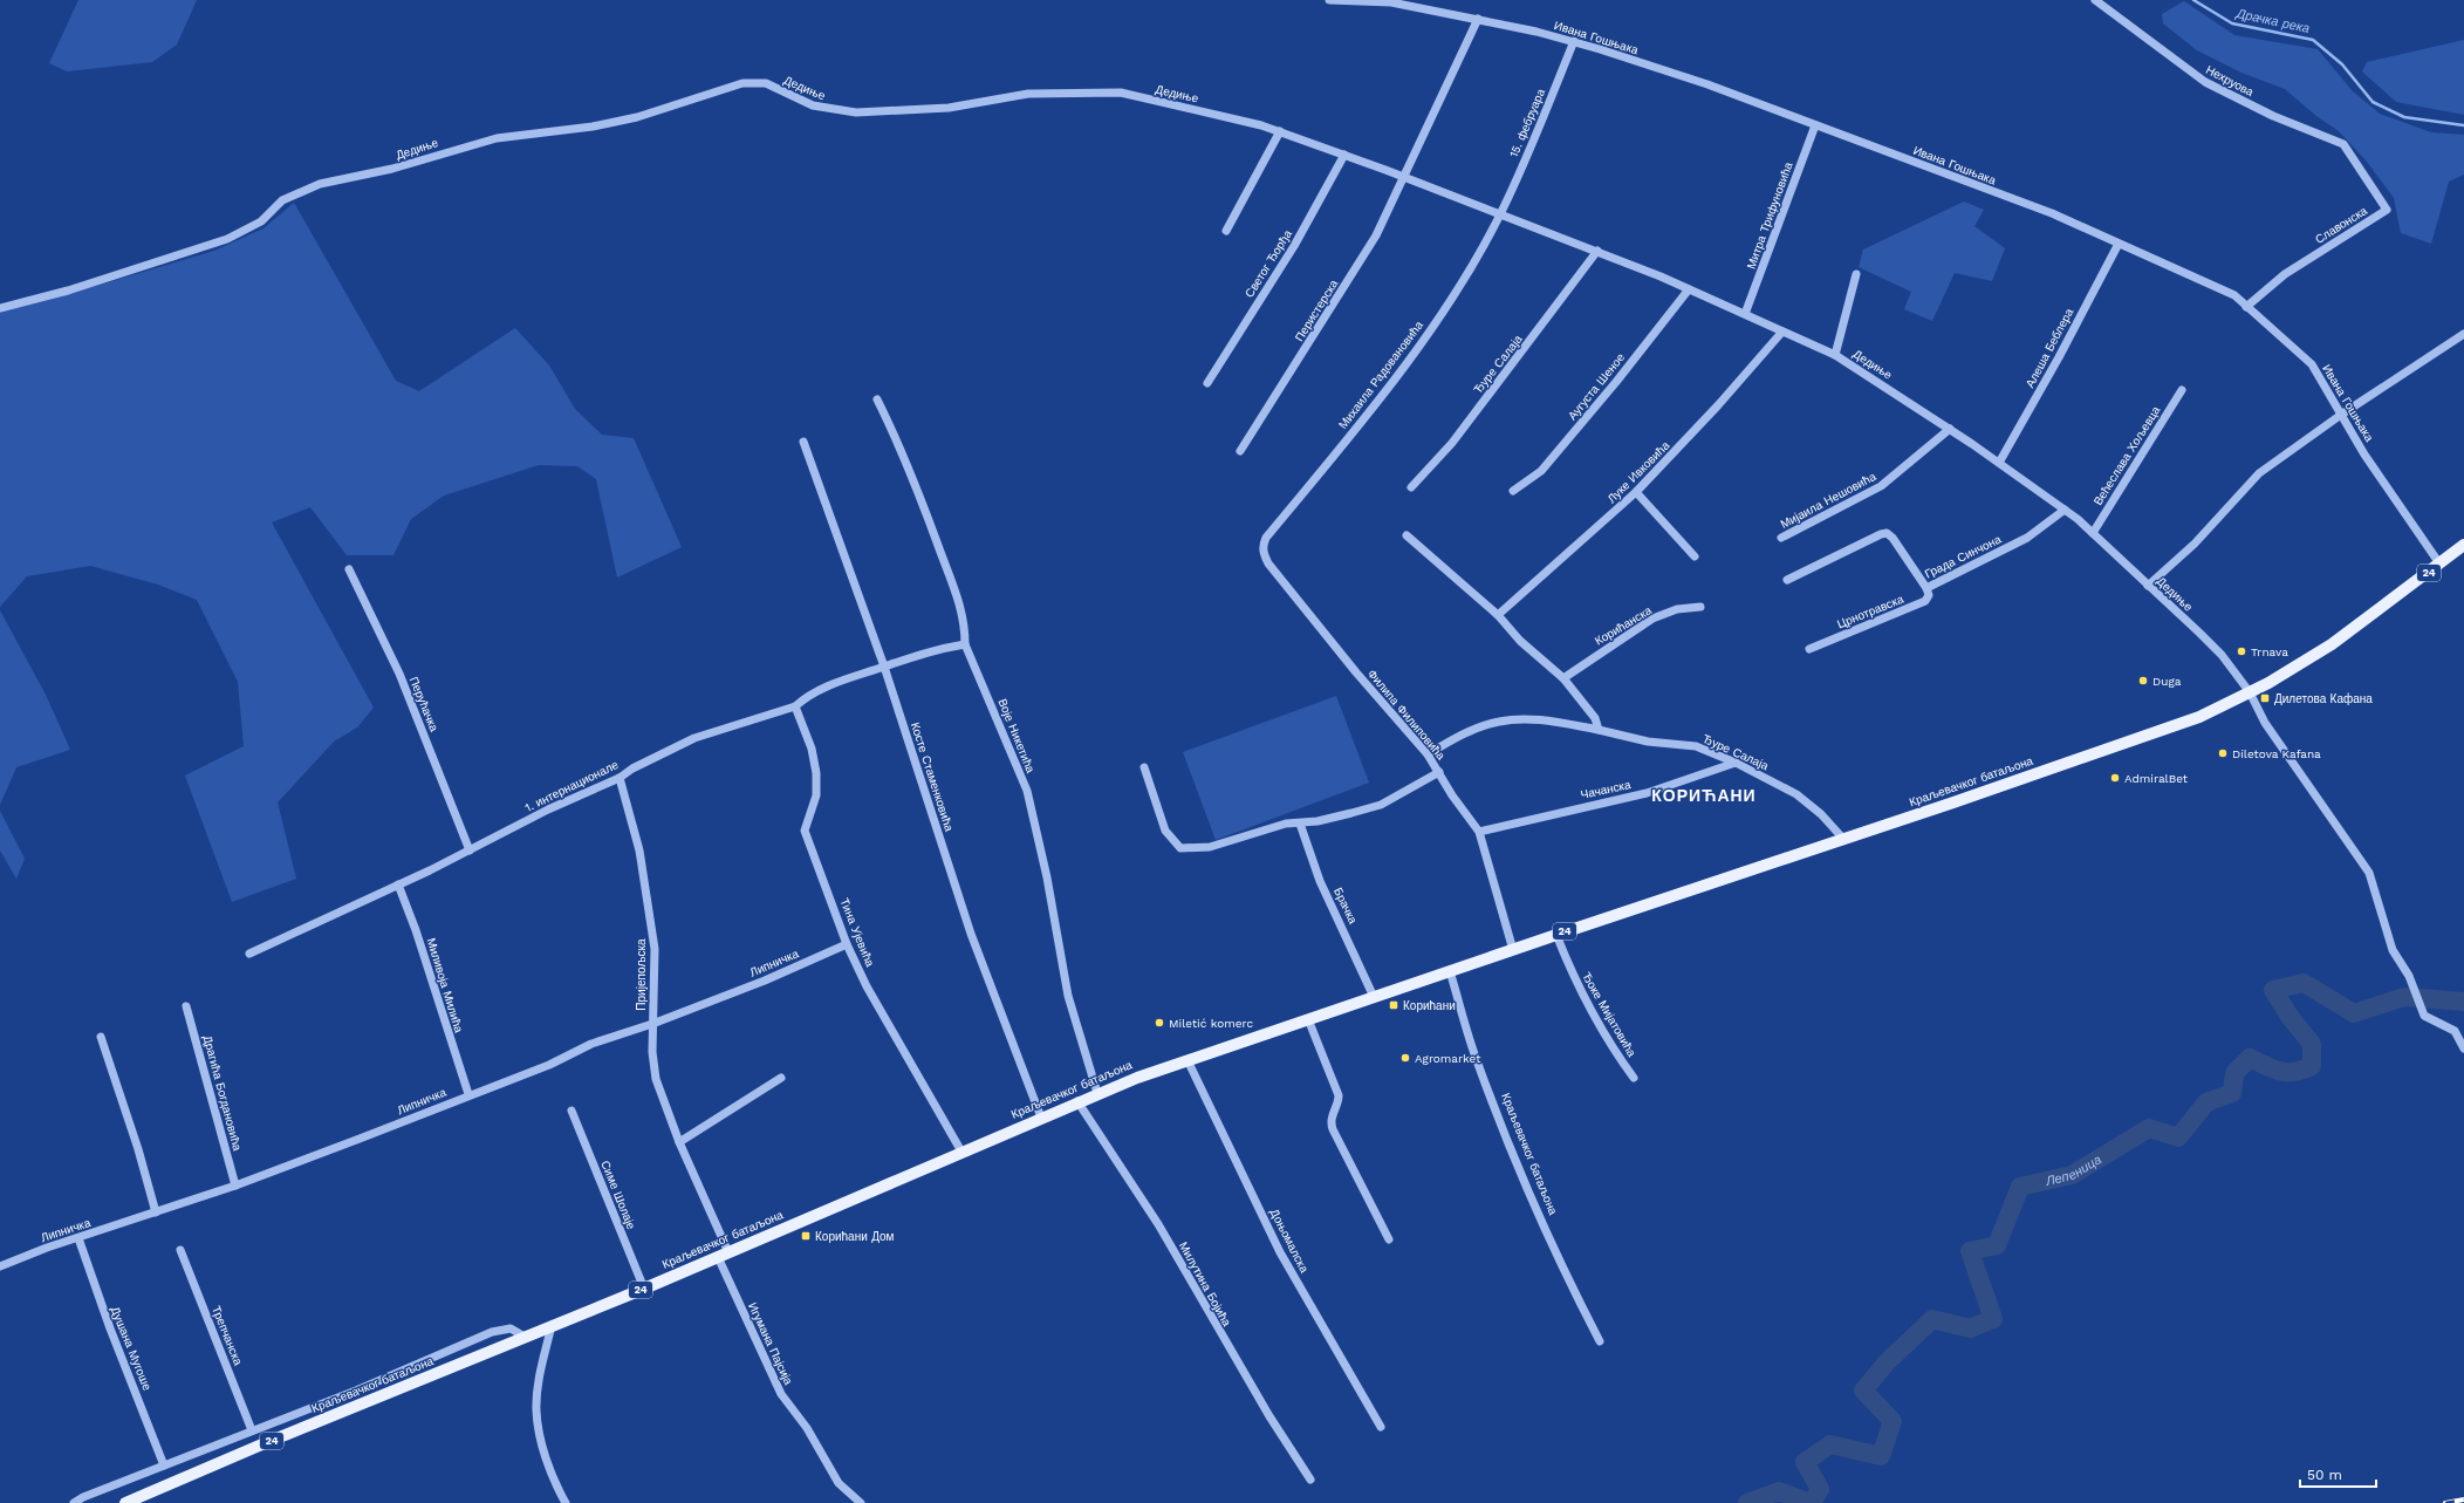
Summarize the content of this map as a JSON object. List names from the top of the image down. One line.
{"streets":{"main road":["24","Краљевачког батаљона"],"street":["Ивана Гошњака","Нехруова","Дедиње","15. фебруара","Митра Трифуновића","Славонска","Светог Ђорђа","Перистерска","Алеша Беблера","Ђуре Салаја","Михаила Радовановића","Аугуста Шеное","Већеслава Хољевца","Луке Ивковића","Мијаила Нешовића","Града Синчона","Црнотравска","Корићанска","Перућачка","Филипа Филиповића","Воје Никетића","Косте Стаменковића","1. интернационале","Чачанска","Брачка","Тина Ујевића","Липничка","Пријепољска","Миливоја Милића","Ђоке Мијатовића","Драгића Богдановића","Симе Шолаје","Доњомалска","Милутина Бојића","Трепчанска","Игумана Пајсија","Душана Мугоше"]},"crossings":[["Ивана Гошњака","15. фебруара"],["Ивана Гошњака","Митра Трифуновића"],["Ивана Гошњака","Славонска"],["Ивана Гошњака","Алеша Беблера"],["Ивана Гошњака","Краљевачког батаљона"],["Нехруова","Славонска"],["Дедиње","15. фебруара"],["Дедиње","Митра Трифуновића"],["Дедиње","Светог Ђорђа"],["Дедиње","Перистерска"],["Дедиње","Алеша Беблера"],["Дедиње","Ђуре Салаја"],["Дедиње","Михаила Радовановића"],["Дедиње","Аугуста Шеное"],["Дедиње","Већеслава Хољевца"],["Дедиње","Луке Ивковића"],["Дедиње","Мијаила Нешовића"],["Дедиње","Града Синчона"],["Дедиње","Краљевачког батаљона"],["15. фебруара","Михаила Радовановића"],["Ђуре Салаја","Филипа Филиповића"],["Ђуре Салаја","Краљевачког батаљона"],["Ђуре Салаја","Чачанска"],["Михаила Радовановића","Филипа Филиповића"],["Града Синчона","Црнотравска"],["Перућачка","1. интернационале"],["Филипа Филиповића","Краљевачког батаљона"],["Филипа Филиповића","Чачанска"],["Воје Никетића","Краљевачког батаљона"],["Воје Никетића","1. интернационале"],["Косте Стаменковића","Краљевачког батаљона"],["Косте Стаменковића","1. интернационале"],["Краљевачког батаљона","Брачка"],["Краљевачког батаљона","Тина Ујевића"],["Краљевачког батаљона","Пријепољска"],["Краљевачког батаљона","Ђоке Мијатовића"],["Краљевачког батаљона","Симе Шолаје"],["Краљевачког батаљона","Доњомалска"],["Краљевачког батаљона","Милутина Бојића"],["Краљевачког батаљона","Игумана Пајсија"],["1. интернационале","Тина Ујевића"],["1. интернационале","Пријепољска"],["1. интернационале","Миливоја Милића"],["Тина Ујевића","Липничка"],["Липничка","Пријепољска"],["Липничка","Миливоја Милића"],["Липничка","Драгића Богдановића"],["Липничка","Душана Мугоше"],["Пријепољска","Игумана Пајсија"]],"districts":["КОРИЋАНИ"],"water":["Драчка река","Лепеница"],"places":{"other":["Trnava","Duga","Diletova Kafana","AdmiralBet","Miletić komerc","Agromarket"],"transit":["Дилетова Кафана","Корићани","Корићани Дом"]},"scale_bar":"50 m"}
